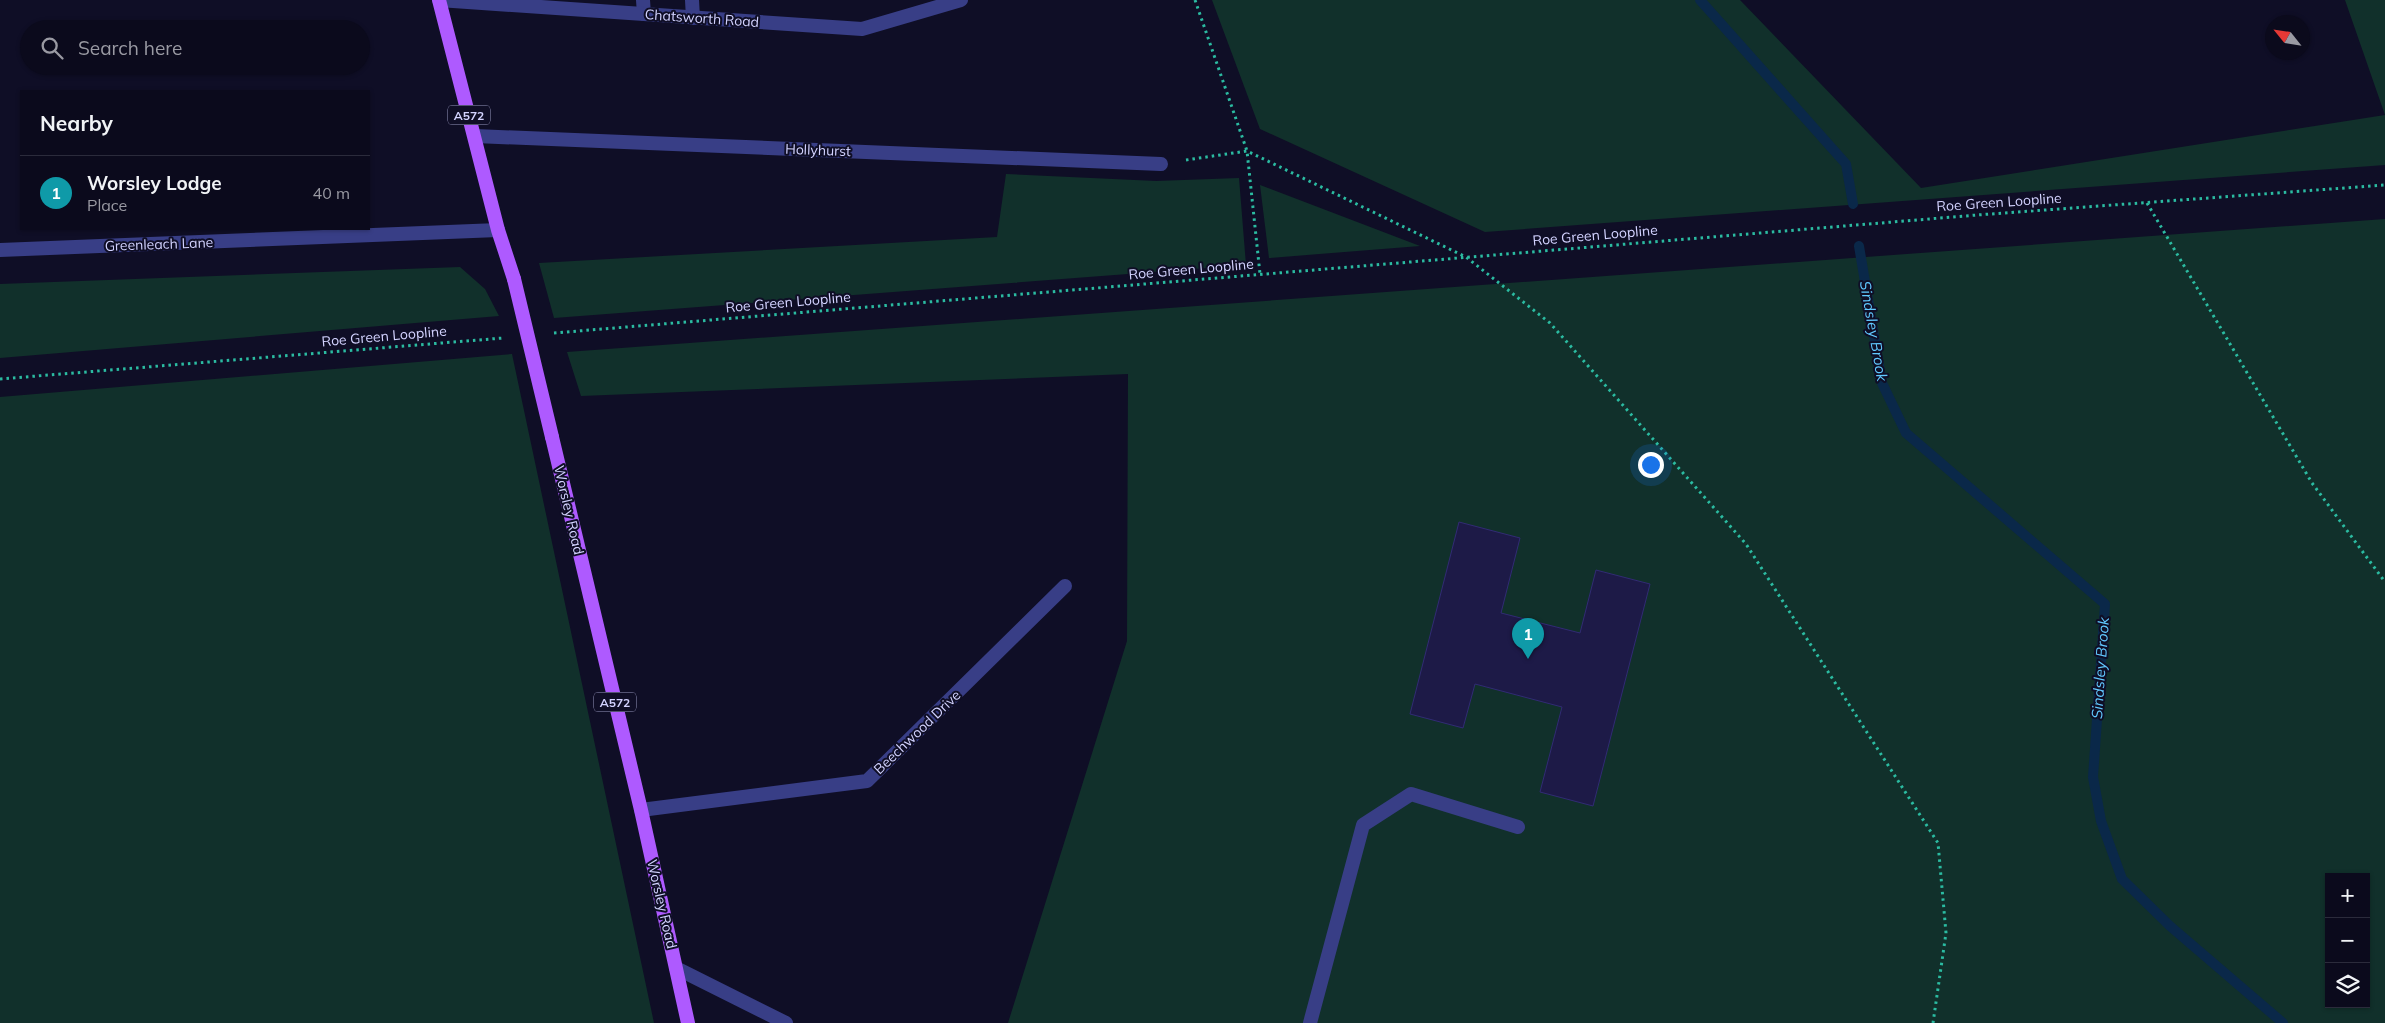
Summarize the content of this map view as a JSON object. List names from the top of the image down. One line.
{"streets":{"main road":["A572","Worsley Road"],"street":["Chatsworth Road","Hollyhurst","Greenleach Lane","Beechwood Drive"],"path":["Roe Green Loopline"]},"crossings":[["Chatsworth Road","Worsley Road"],["Hollyhurst","Worsley Road"],["Greenleach Lane","Worsley Road"],["Worsley Road","Beechwood Drive"]],"water":["Sindsley Brook"],"north":"top left","page":{"search":"Search here","heading":"Nearby","list":[{"mark":"1","name":"Worsley Lodge","note":"Place","value":"40 m"}],"pins":"1","map_buttons":["+","−"]}}
